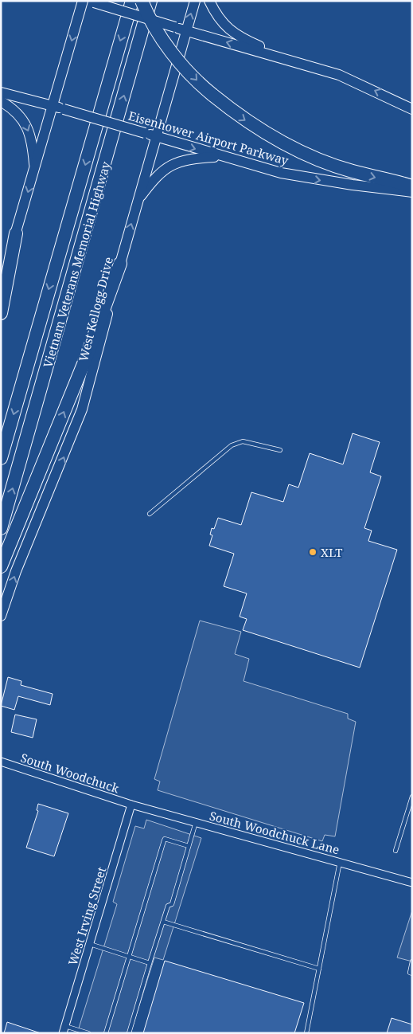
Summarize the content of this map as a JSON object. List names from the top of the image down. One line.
{"streets":{"highway":["Vietnam Veterans Memorial Highway"],"main road":["Eisenhower Airport Parkway","West Kellogg Drive"],"street":["South Woodchuck","South Woodchuck Lane","West Irving Street"]},"crossings":[["Eisenhower Airport Parkway","West Kellogg Drive"],["South Woodchuck","South Woodchuck Lane"],["South Woodchuck","West Irving Street"],["South Woodchuck Lane","West Irving Street"]],"one_way":["Eisenhower Airport Parkway","West Kellogg Drive"],"places":["XLT"]}
